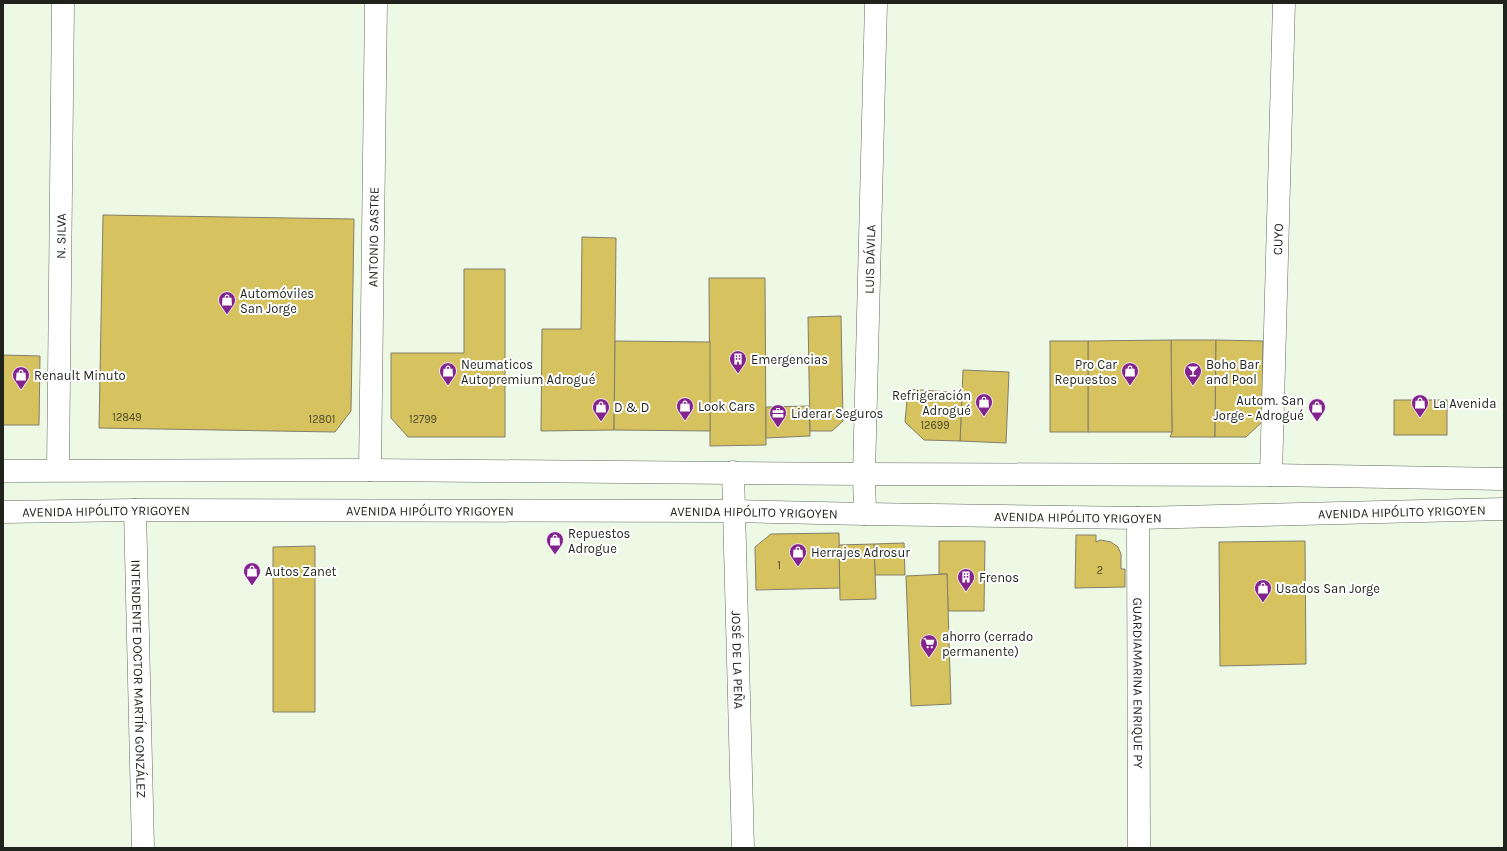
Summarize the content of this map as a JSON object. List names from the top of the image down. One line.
{"streets":{"main road":["N. SILVA","ANTONIO SASTRE","CUYO","LUIS DÁVILA","AVENIDA HIPÓLITO YRIGOYEN","JOSÉ DE LA PEÑA","INTENDENTE DOCTOR MARTÍN GONZÁLEZ","GUARDIAMARINA ENRIQUE PY"]},"crossings":[["LUIS DÁVILA","AVENIDA HIPÓLITO YRIGOYEN"],["AVENIDA HIPÓLITO YRIGOYEN","JOSÉ DE LA PEÑA"],["AVENIDA HIPÓLITO YRIGOYEN","INTENDENTE DOCTOR MARTÍN GONZÁLEZ"],["AVENIDA HIPÓLITO YRIGOYEN","GUARDIAMARINA ENRIQUE PY"]],"places":{"shop":["Automóviles San Jorge","Neumaticos Autopremium Adrogué","Pro Car Repuestos","Renault Minuto","Refrigeración Adrogué","La Avenida","Look Cars","D & D","Autom. San Jorge - Adrogué","Repuestos Adrogue","Herrajes Adrosur","Autos Zanet","Usados San Jorge"],"building":["Emergencias","Frenos"],"bar":["Boho Bar and Pool"],"office":["Liderar Seguros"],"supermarket":["ahorro (cerrado permanente)"]},"house_numbers":["12849","12801","12799","12699","1","2"]}
